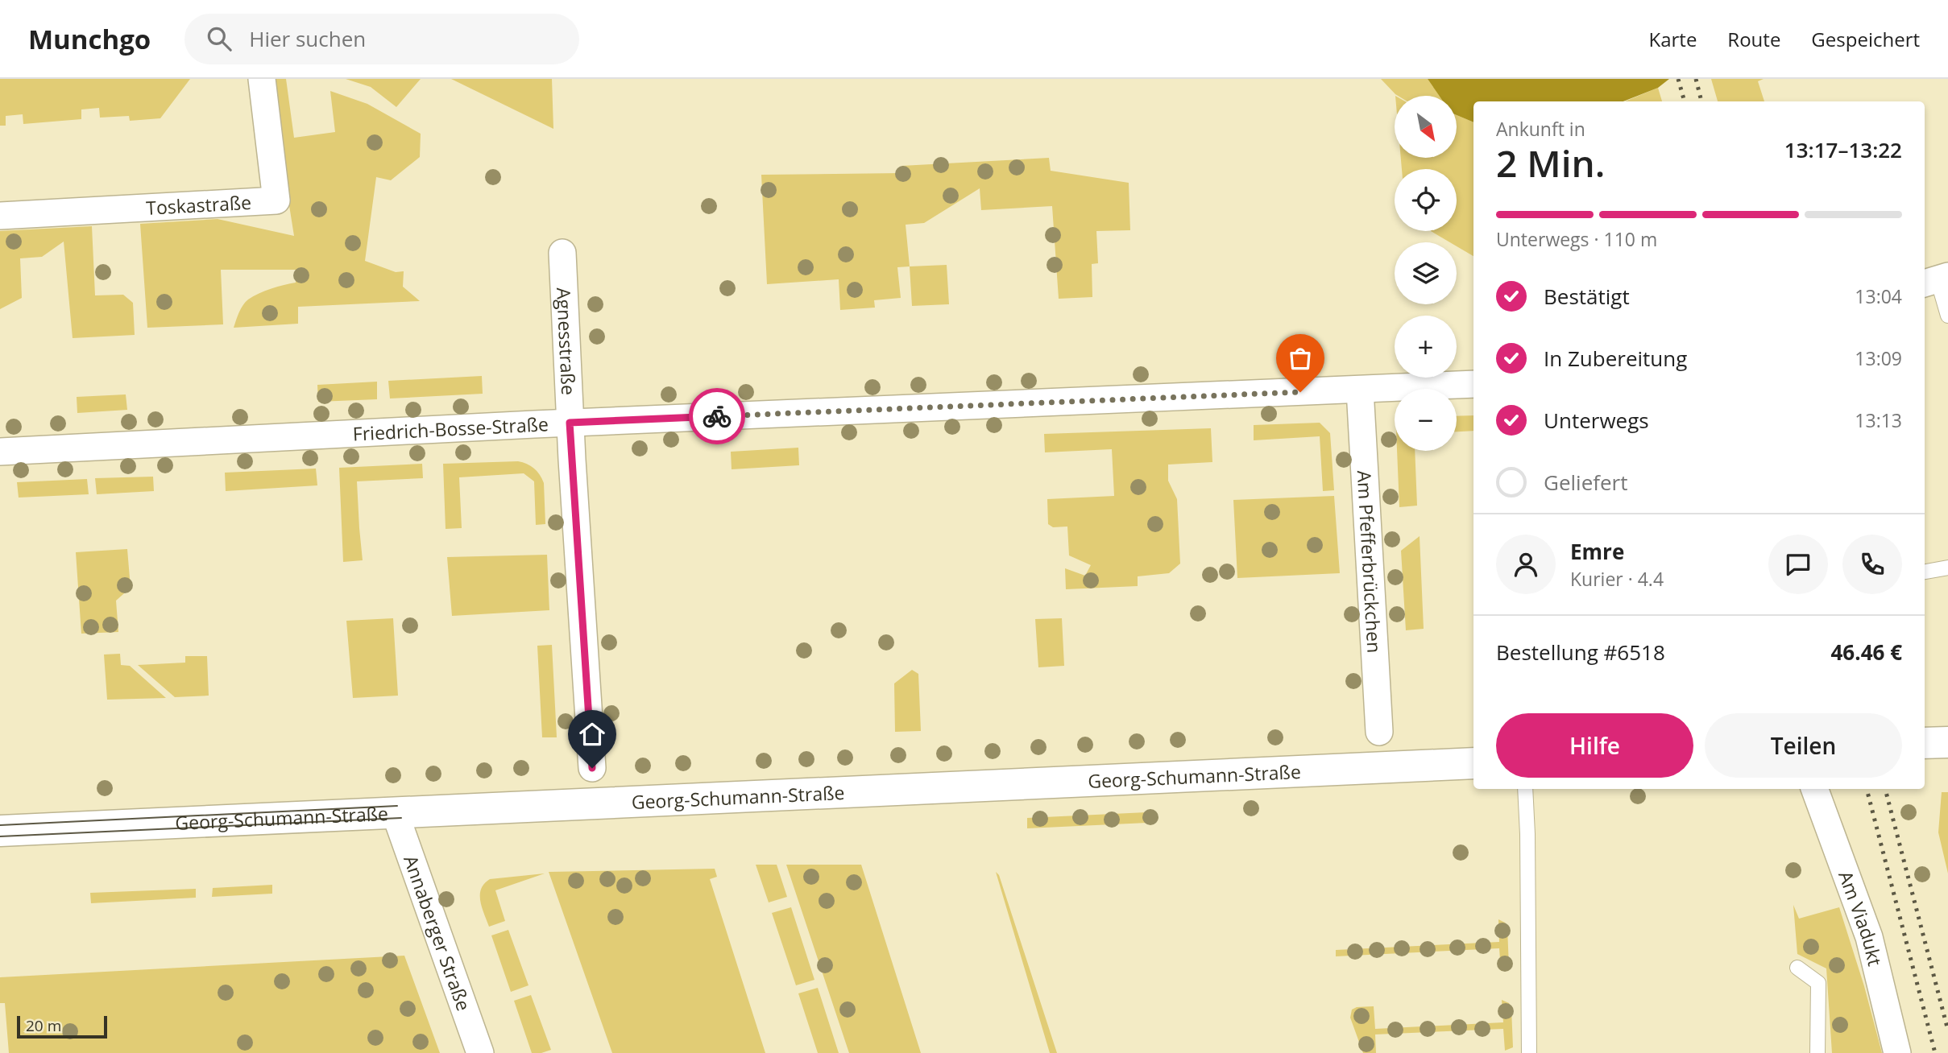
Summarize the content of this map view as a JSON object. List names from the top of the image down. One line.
{"streets":{"main road":["Georg-Schumann-Straße"],"street":["Toskastraße","Agnesstraße","Friedrich-Bosse-Straße","Am Pfefferbrückchen","Am Viadukt","Annaberger Straße"]},"crossings":[["Agnesstraße","Friedrich-Bosse-Straße"],["Friedrich-Bosse-Straße","Am Pfefferbrückchen"],["Georg-Schumann-Straße","Annaberger Straße"]],"scale_bar":"20 m","north":"bottom right","page":{"header":"Munchgo","search":"Hier suchen","nav":["Karte","Route","Gespeichert"],"map_buttons":["+","−"],"heading":["2 Min.","Ankunft in","13:17–13:22"],"panel":["Emre","Kurier · 4.4","Bestellung #6518","46.46 €"],"bar":"Unterwegs · 110 m","list":[["Bestätigt","13:04"],["In Zubereitung","13:09"],["Unterwegs","13:13"],"Geliefert"],"buttons":["Hilfe","Teilen"],"scale":"20 m"}}
